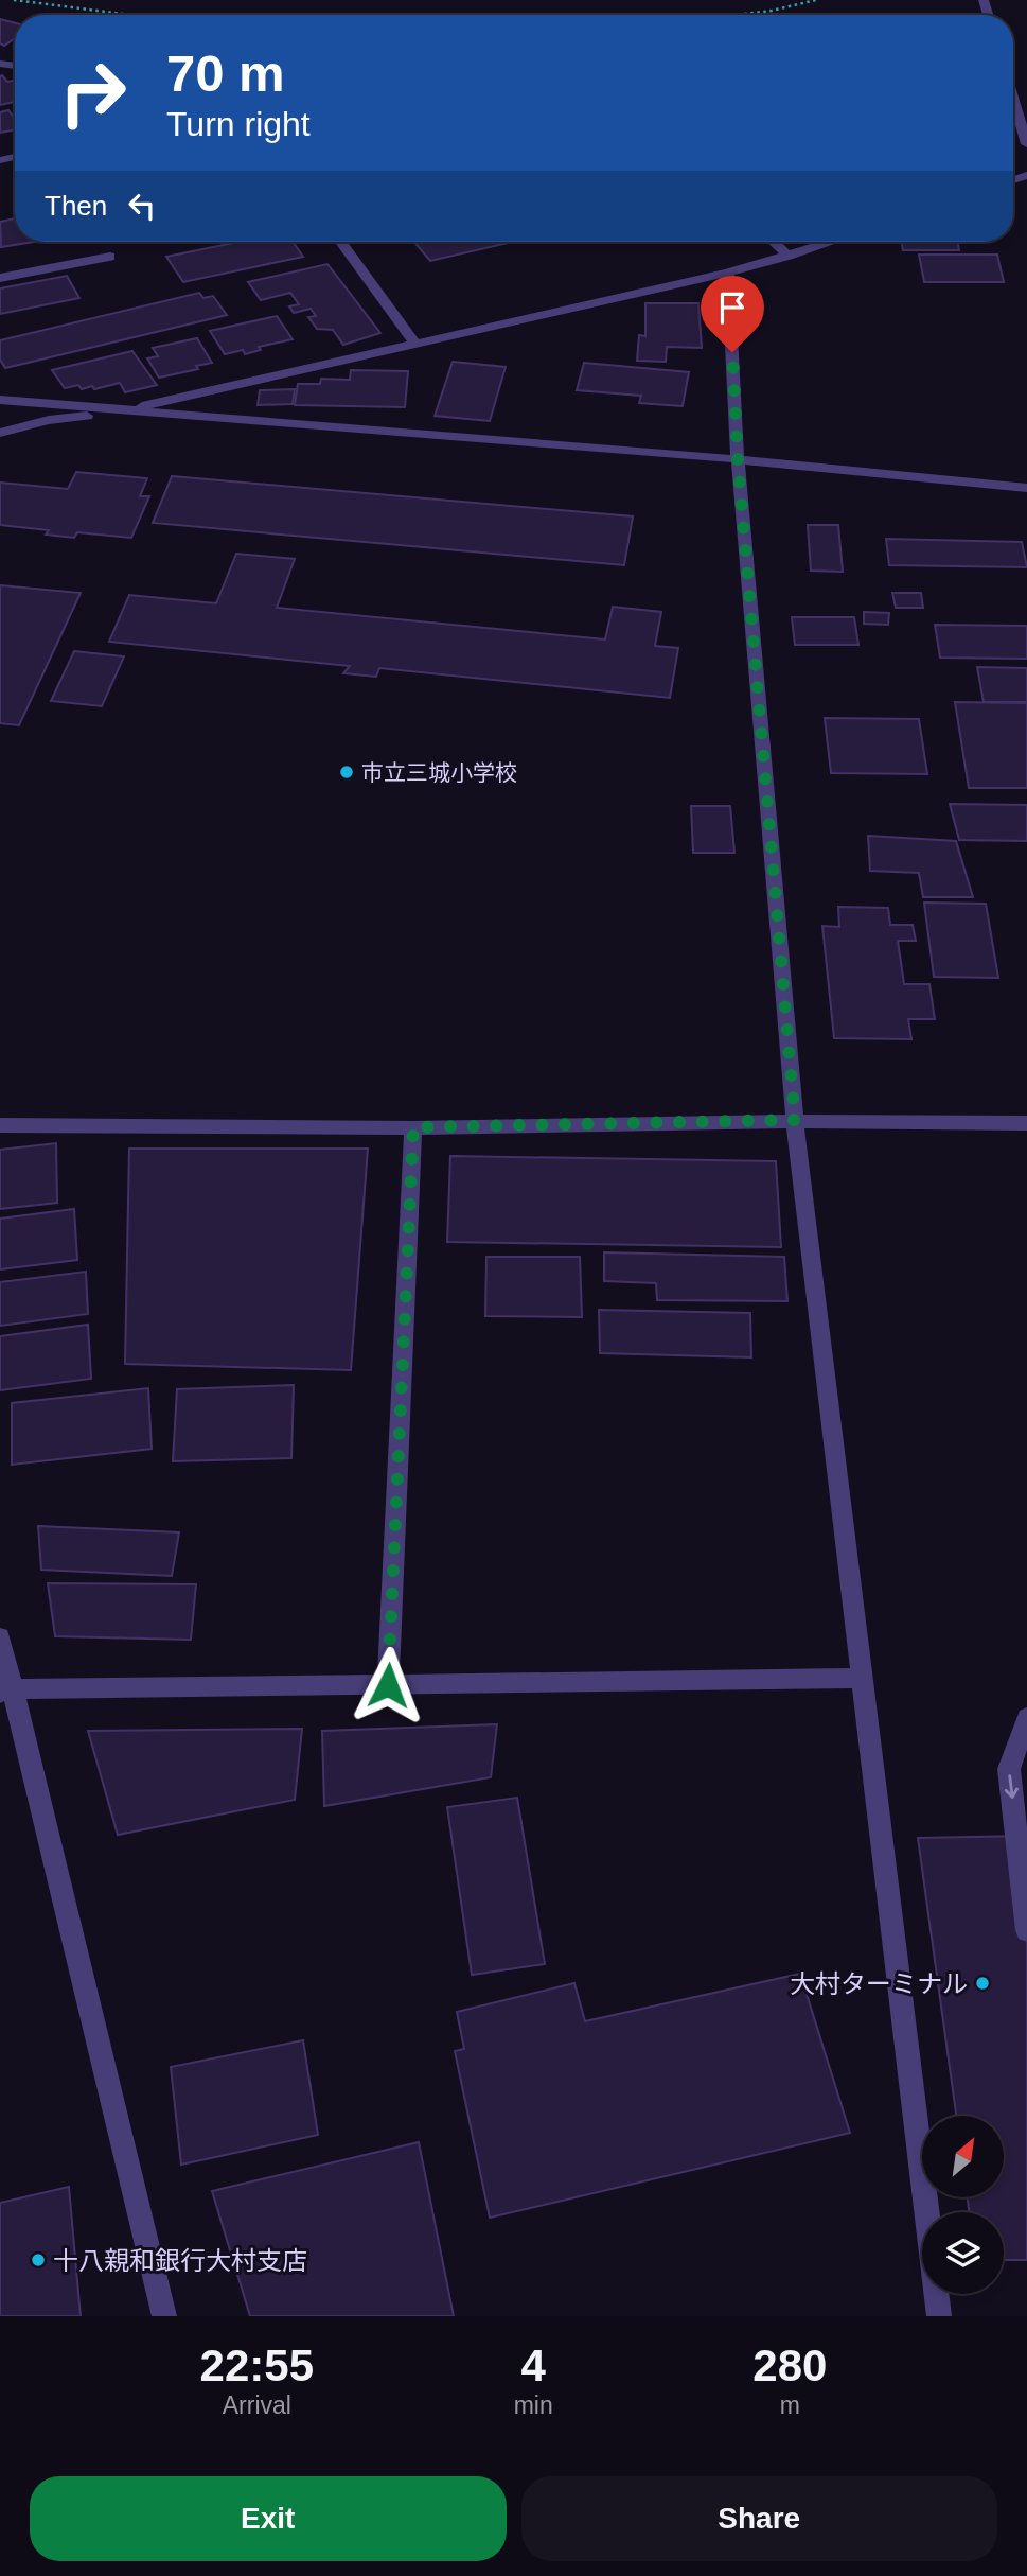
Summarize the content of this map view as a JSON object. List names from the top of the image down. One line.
{"places":["市立三城小学校","大村ターミナル","十八親和銀行大村支店"],"north":"top right","page":{"turn":["70 m","Turn right"],"then":"Then","eta":["22:55","Arrival","4","min","280","m"],"buttons":["Exit","Share"]}}
